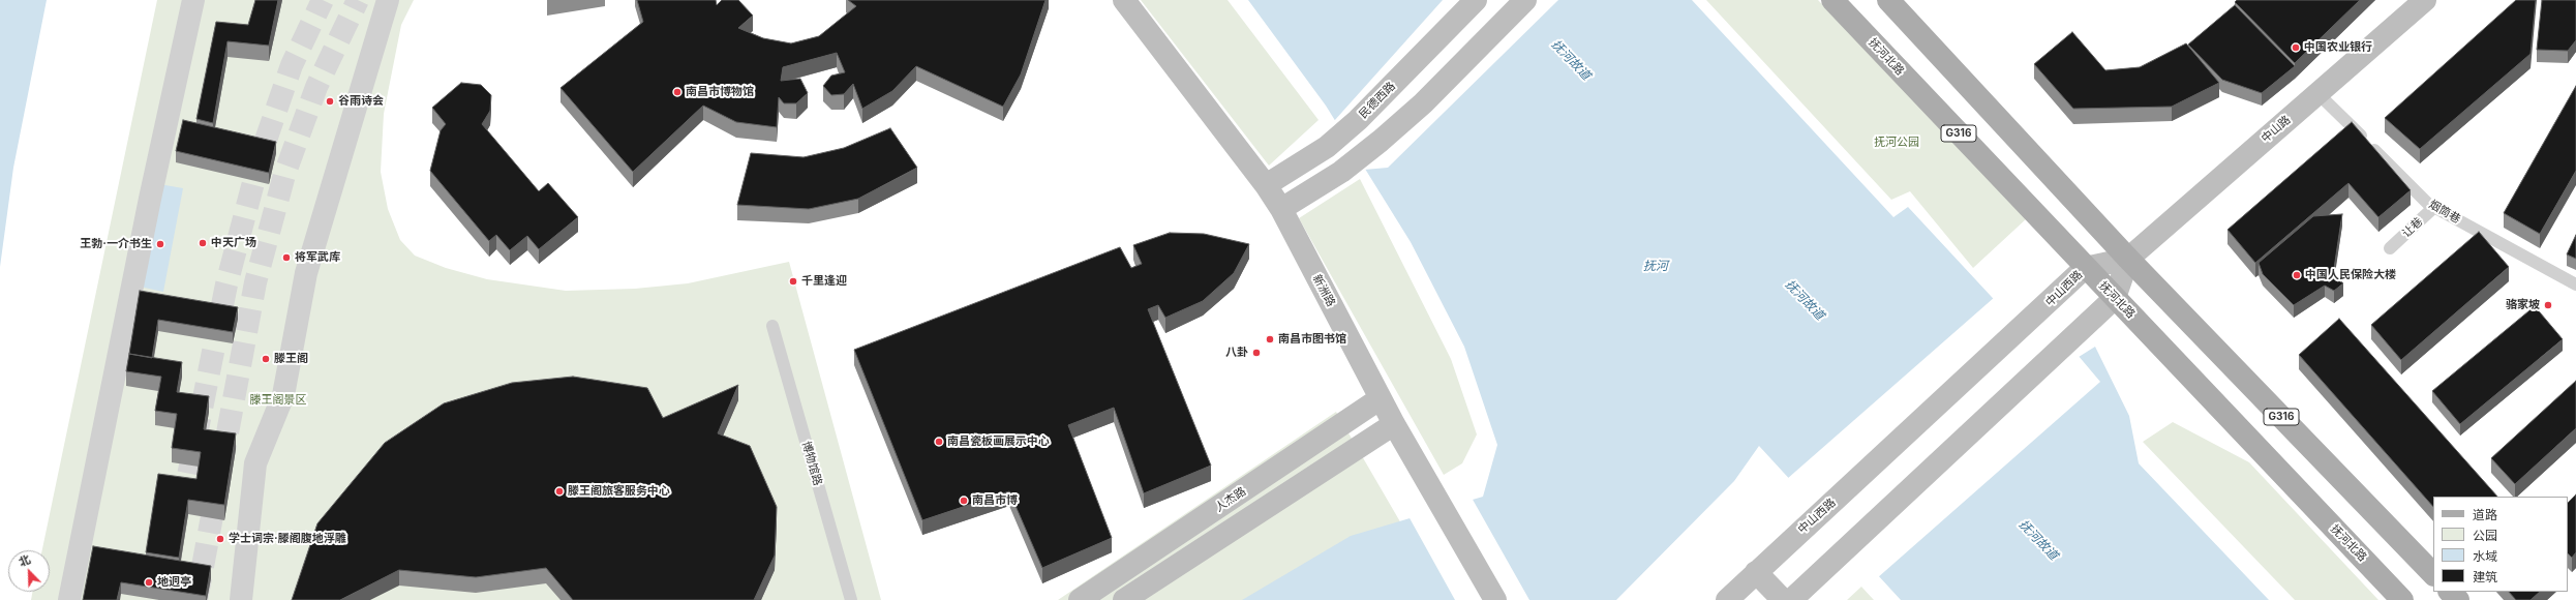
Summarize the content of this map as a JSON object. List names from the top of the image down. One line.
{"streets":{"main road":["抚河北路","民德西路","中山路","G316","中山西路","新洲路","人杰路"],"lane":["烟筒巷","让巷","博物馆路"]},"crossings":[["抚河北路","中山西路"],["民德西路","新洲路"],["中山路","G316"],["中山路","烟筒巷"],["中山路","中山西路"],["G316","中山西路"],["烟筒巷","让巷"],["新洲路","人杰路"]],"water":["抚河故道","抚河"],"parks":["抚河公园","滕王阁景区"],"places":["中国农业银行","南昌市博物馆","谷雨诗会","中天广场","王勃·一介书生","将军武库","中国人民保险大楼","千里逢迎","骆家坡","南昌市图书馆","八卦","滕王阁","南昌瓷板画展示中心","滕王阁旅客服务中心","南昌市博","学士词宗·滕阁腹地浮雕","地迥亭"],"legend":["道路","公园","水域","建筑"],"north":"top left"}
